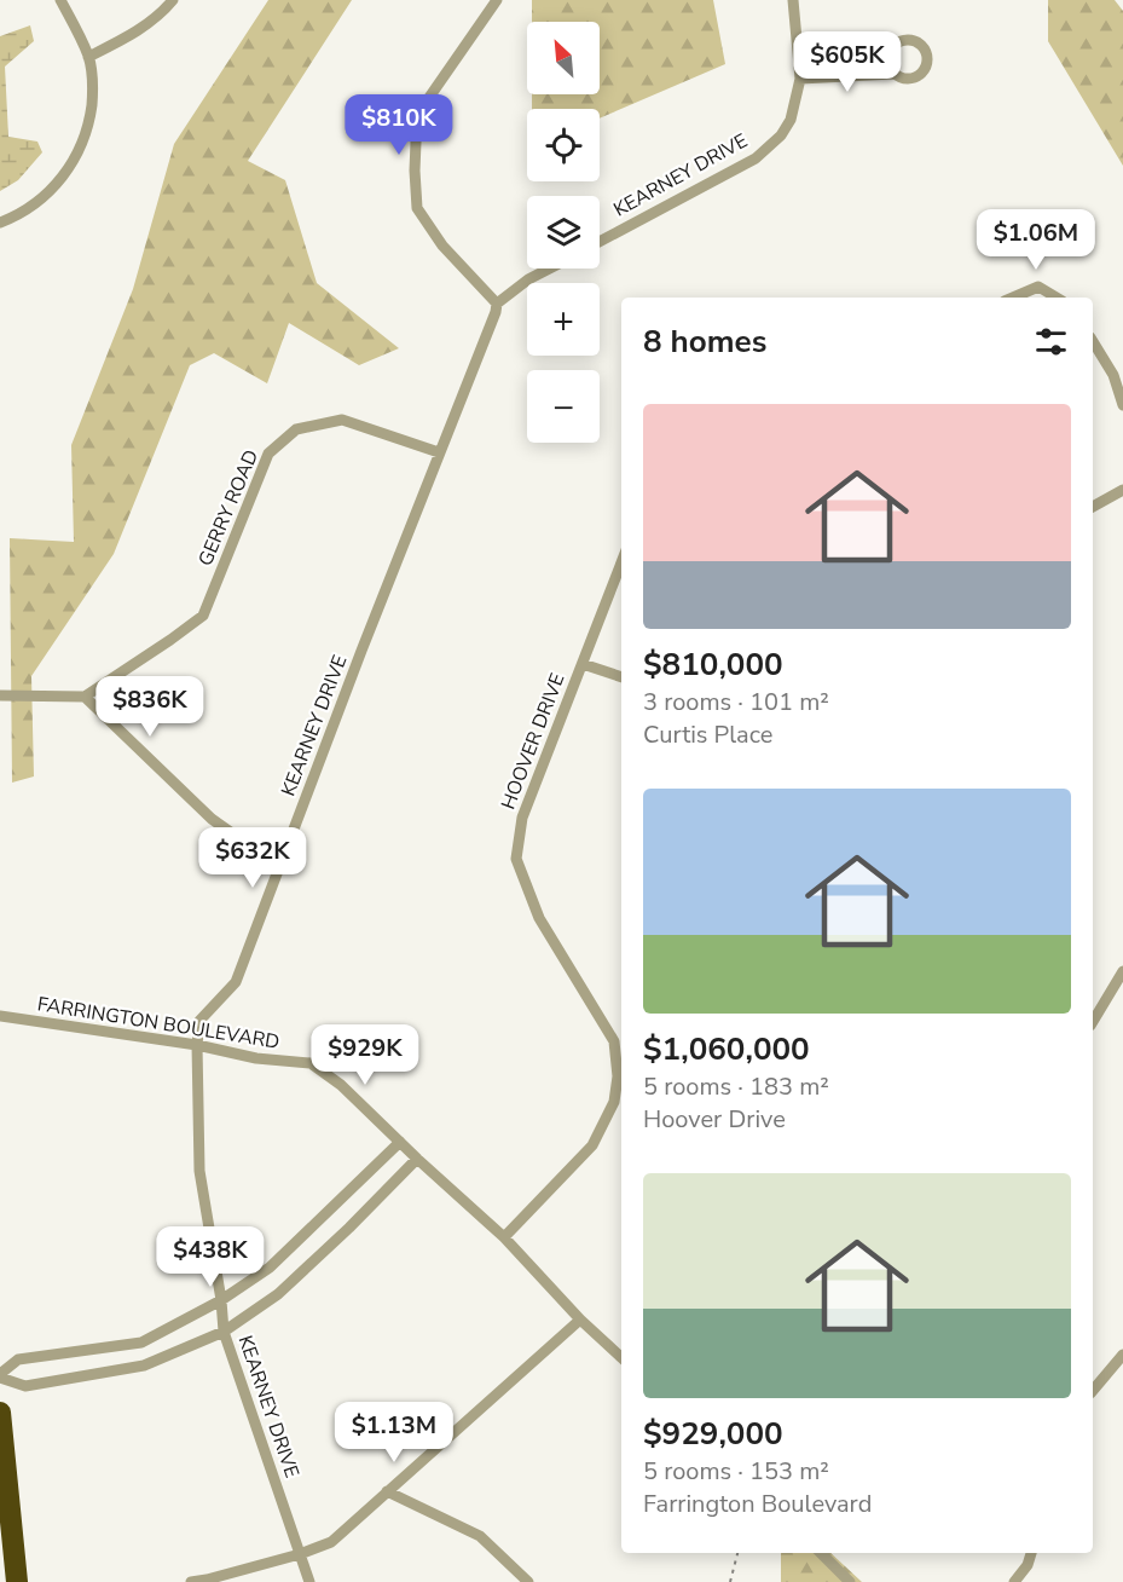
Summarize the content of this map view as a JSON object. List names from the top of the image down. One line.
{"streets":{"street":["KEARNEY DRIVE","GERRY ROAD","HOOVER DRIVE","FARRINGTON BOULEVARD"]},"crossings":[["KEARNEY DRIVE","GERRY ROAD"],["KEARNEY DRIVE","FARRINGTON BOULEVARD"],["HOOVER DRIVE","FARRINGTON BOULEVARD"]],"north":"top left","page":{"map_buttons":["+","−"],"price":["$605K","$810K","$1.06M","$836K","$632K","$929K","$438K","$1.13M"],"heading":"8 homes","list":[{"name":"$810,000","note":"3 rooms · 101 m² · Curtis Place"},{"name":"$1,060,000","note":"5 rooms · 183 m² · Hoover Drive"},{"name":"$929,000","note":"5 rooms · 153 m² · Farrington Boulevard"}]}}
